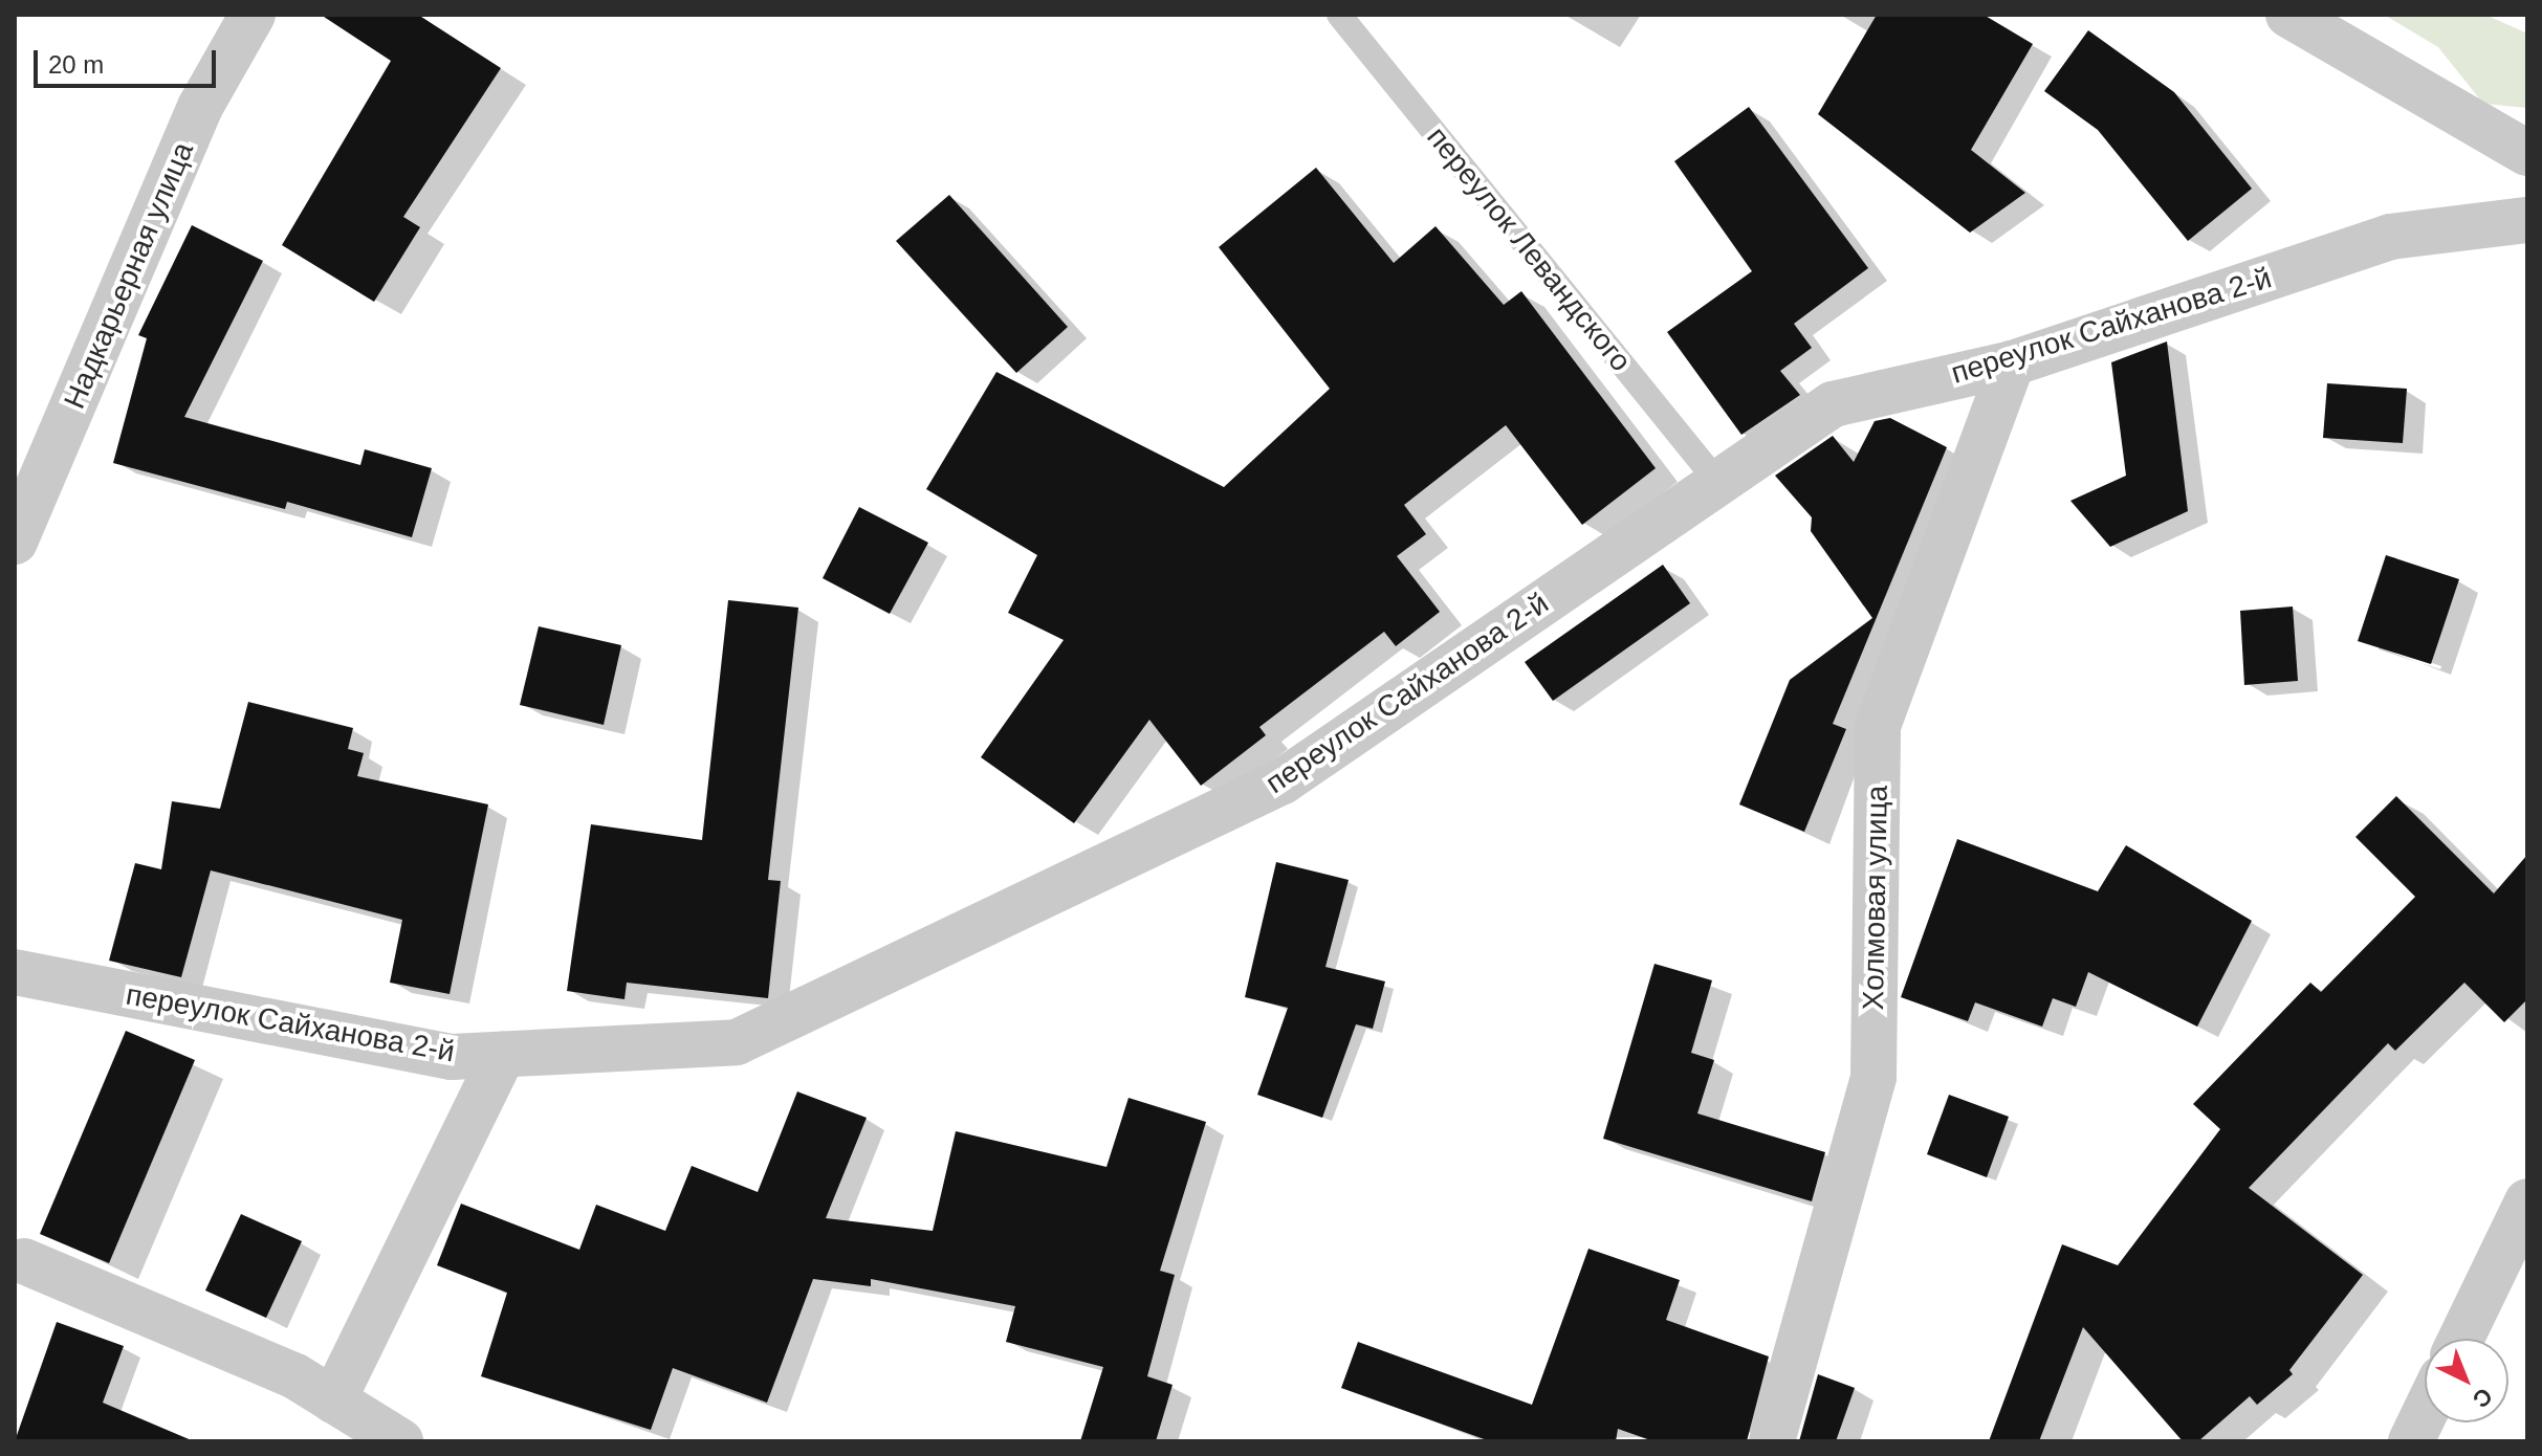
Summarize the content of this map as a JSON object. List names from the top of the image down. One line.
{"streets":{"street":["Надкарьерная улица","переулок Сайханова 2-й","Холмовая улица"],"lane":["переулок Левандского"]},"crossings":[["переулок Левандского","переулок Сайханова 2-й"],["переулок Сайханова 2-й","Холмовая улица"]],"scale_bar":"20 m","north":"bottom right"}
